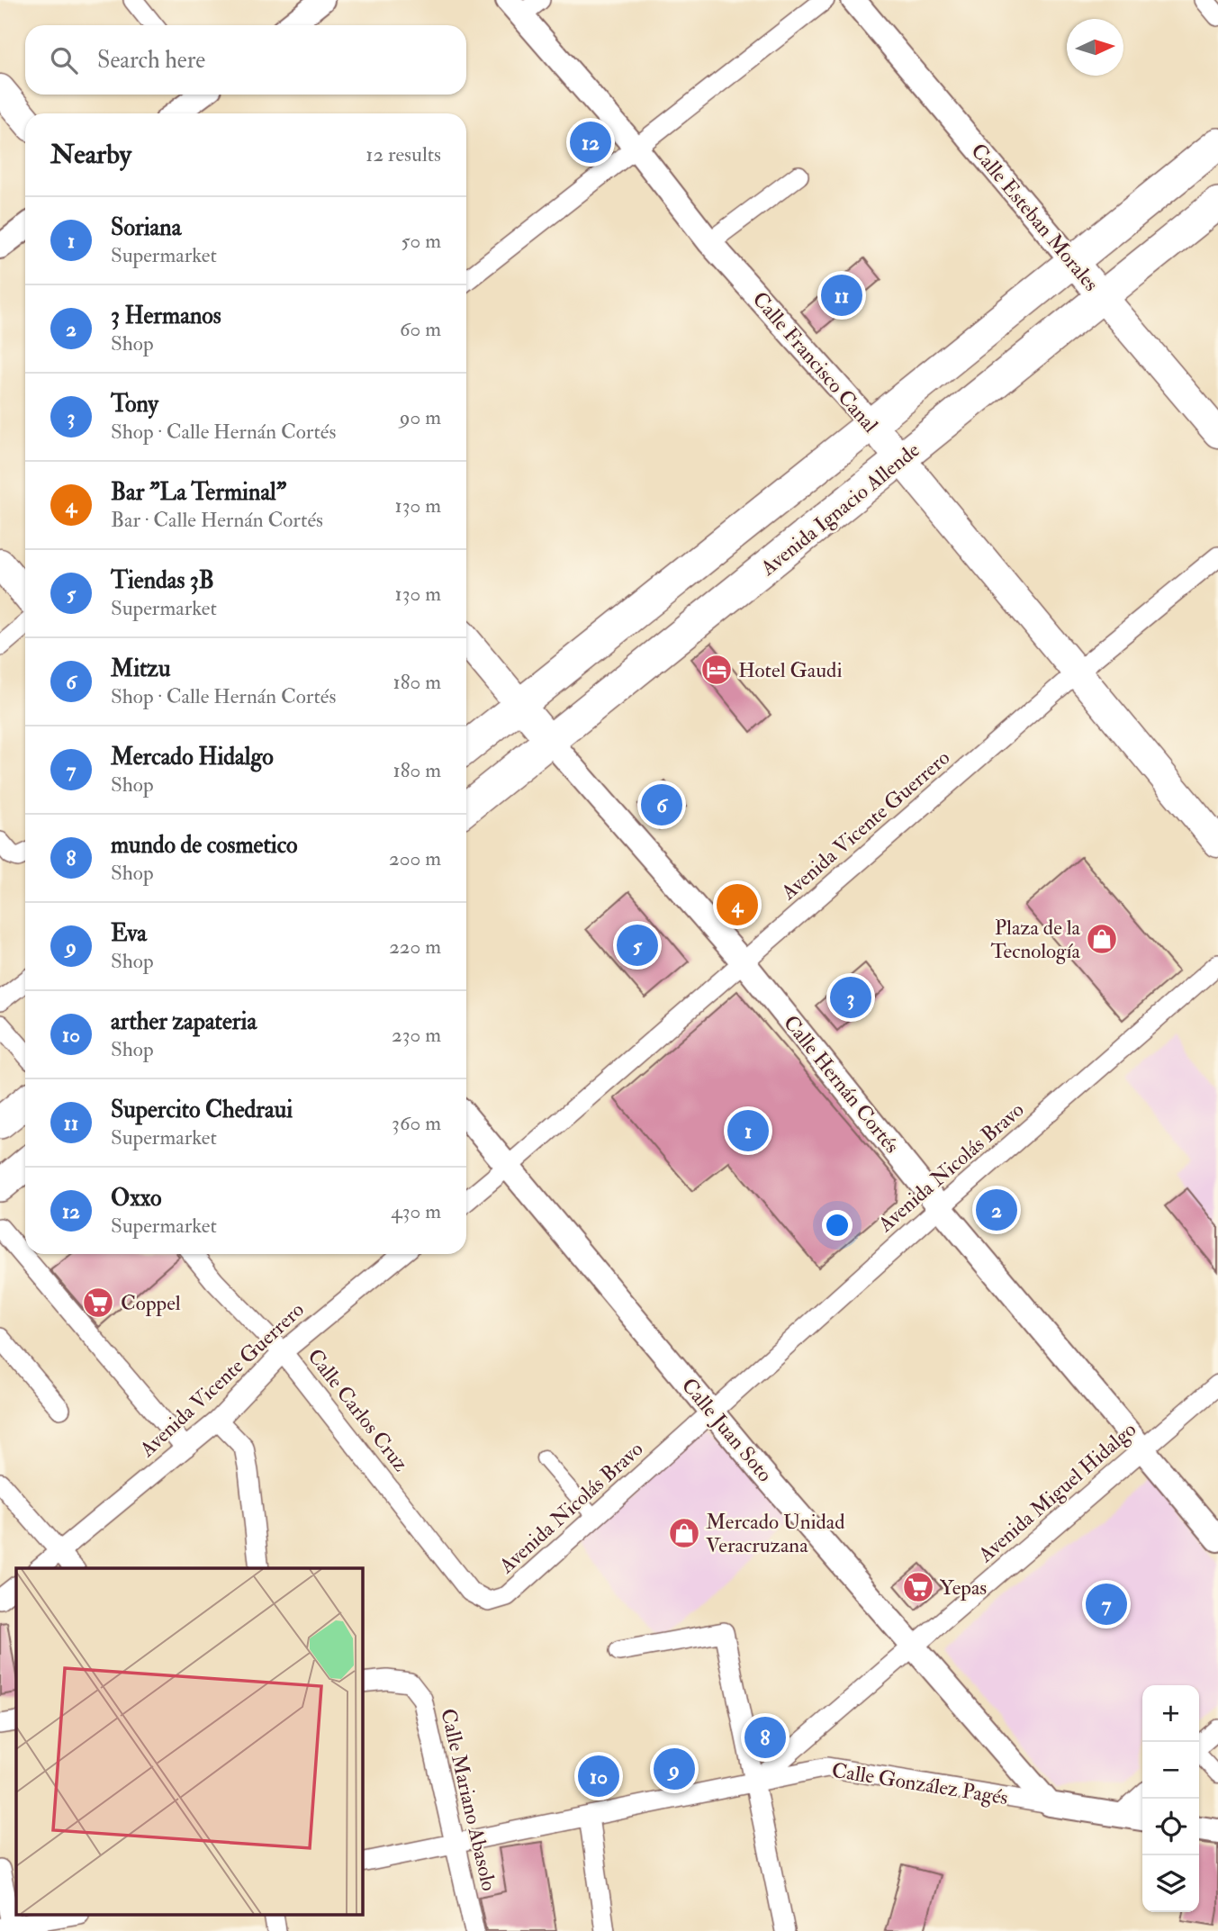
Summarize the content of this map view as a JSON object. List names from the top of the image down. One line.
{"streets":{"main road":["Calle Esteban Morales","Calle Francisco Canal","Avenida Ignacio Allende","Calle Hernán Cortés"],"street":["Avenida Vicente Guerrero","Avenida Nicolás Bravo","Calle Carlos Cruz","Calle Juan Soto","Avenida Miguel Hidalgo","Calle González Pagés","Calle Mariano Abasolo"]},"crossings":[["Calle Esteban Morales","Avenida Ignacio Allende"],["Calle Francisco Canal","Avenida Ignacio Allende"],["Calle Francisco Canal","Avenida Vicente Guerrero"],["Avenida Ignacio Allende","Calle Hernán Cortés"],["Avenida Vicente Guerrero","Calle Hernán Cortés"],["Avenida Vicente Guerrero","Calle Carlos Cruz"],["Avenida Vicente Guerrero","Calle Juan Soto"],["Calle Hernán Cortés","Avenida Nicolás Bravo"],["Calle Hernán Cortés","Avenida Miguel Hidalgo"],["Avenida Nicolás Bravo","Calle Carlos Cruz"],["Avenida Nicolás Bravo","Calle Juan Soto"],["Calle Juan Soto","Avenida Miguel Hidalgo"],["Calle Juan Soto","Calle González Pagés"],["Avenida Miguel Hidalgo","Calle González Pagés"],["Calle González Pagés","Calle Mariano Abasolo"]],"places":{"hotel":["Hotel Gaudi"],"shop":["Plaza de la Tecnología","Mercado Unidad Veracruzana"],"supermarket":["Coppel","Yepas"]},"north":"right","page":{"search":"Search here","heading":["Nearby","12 results"],"pins":["12","11","6","4","5","3","1","2","7","8","9","10"],"list":[{"mark":"1","name":"Soriana","note":"Supermarket","value":"50 m"},{"mark":"2","name":"3 Hermanos","note":"Shop","value":"60 m"},{"mark":"3","name":"Tony","note":"Shop · Calle Hernán Cortés","value":"90 m"},{"mark":"4","name":"Bar \"La Terminal\"","note":"Bar · Calle Hernán Cortés","value":"130 m"},{"mark":"5","name":"Tiendas 3B","note":"Supermarket","value":"130 m"},{"mark":"6","name":"Mitzu","note":"Shop · Calle Hernán Cortés","value":"180 m"},{"mark":"7","name":"Mercado Hidalgo","note":"Shop","value":"180 m"},{"mark":"8","name":"mundo de cosmetico","note":"Shop","value":"200 m"},{"mark":"9","name":"Eva","note":"Shop","value":"220 m"},{"mark":"10","name":"arther zapateria","note":"Shop","value":"230 m"},{"mark":"11","name":"Supercito Chedraui","note":"Supermarket","value":"360 m"},{"mark":"12","name":"Oxxo","note":"Supermarket","value":"430 m"}],"map_buttons":["+","−"]}}
